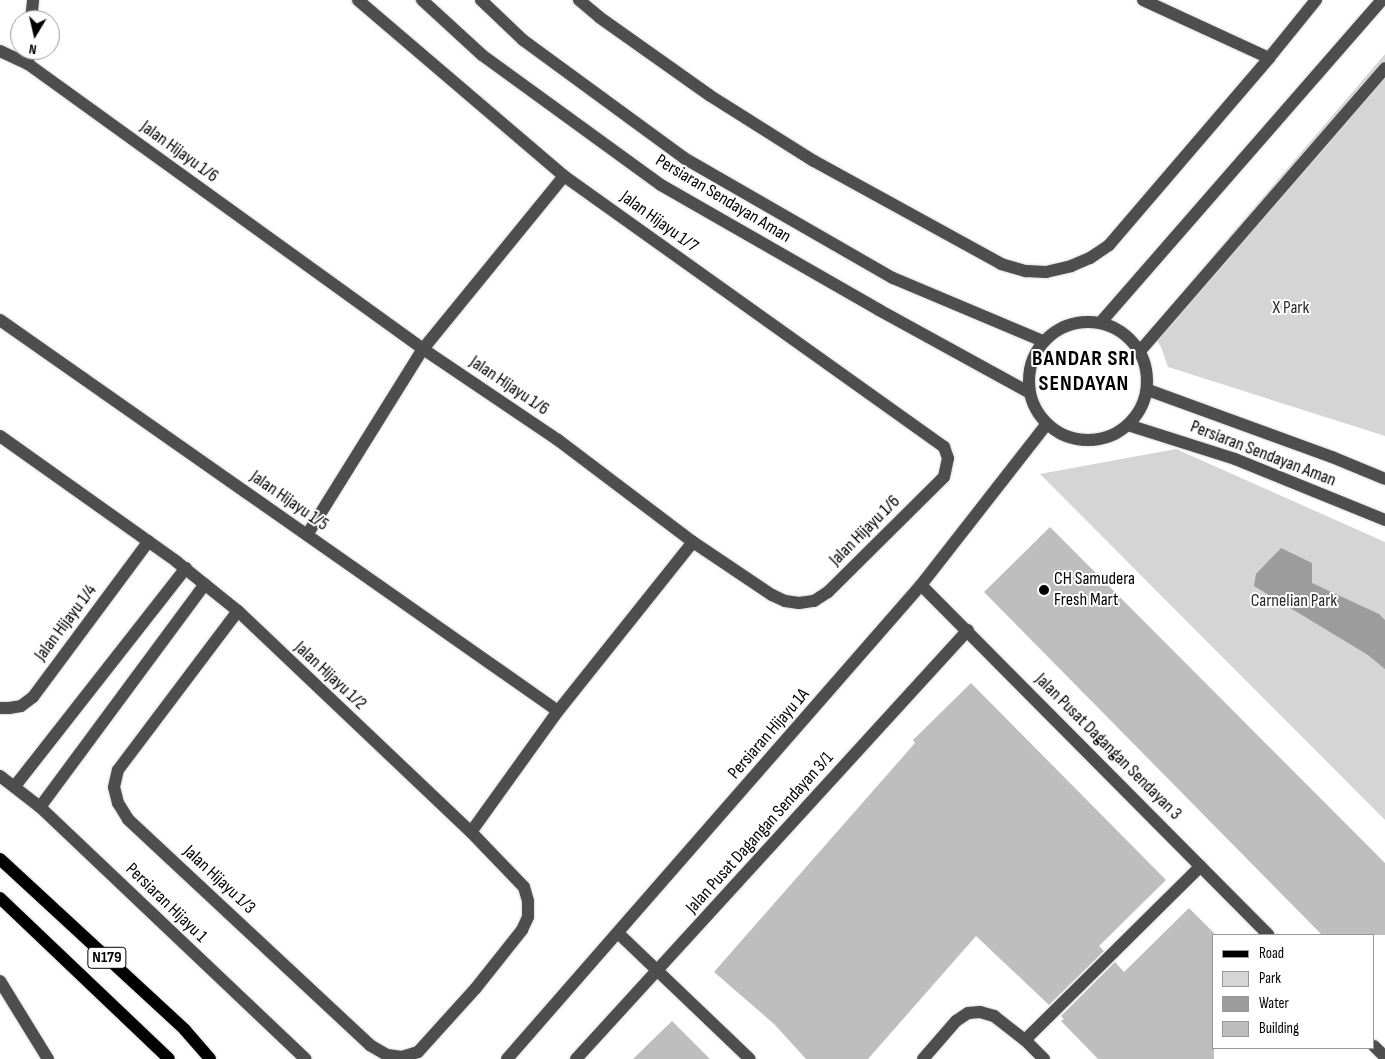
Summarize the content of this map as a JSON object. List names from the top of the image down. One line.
{"streets":{"main road":["N179"],"street":["Jalan Hijayu 1/6","Persiaran Sendayan Aman","Jalan Hijayu 1/7","Jalan Hijayu 1/5","Jalan Hijayu 1/4","Jalan Hijayu 1/2","Persiaran Hijayu 1A","Jalan Pusat Dagangan Sendayan 3","Jalan Pusat Dagangan Sendayan 3/1","Jalan Hijayu 1/3","Persiaran Hijayu 1"]},"crossings":[["Jalan Hijayu 1/6","Jalan Hijayu 1/7"],["Persiaran Sendayan Aman","Persiaran Hijayu 1A"],["Jalan Hijayu 1/4","Jalan Hijayu 1/2"],["Jalan Hijayu 1/2","Jalan Hijayu 1/3"],["Persiaran Hijayu 1A","Jalan Pusat Dagangan Sendayan 3"],["Jalan Pusat Dagangan Sendayan 3","Jalan Pusat Dagangan Sendayan 3/1"]],"districts":["BANDAR SRI SENDAYAN"],"parks":["X Park","Carnelian Park"],"places":["CH Samudera Fresh Mart"],"legend":["Road","Park","Water","Building"],"north":"bottom"}
